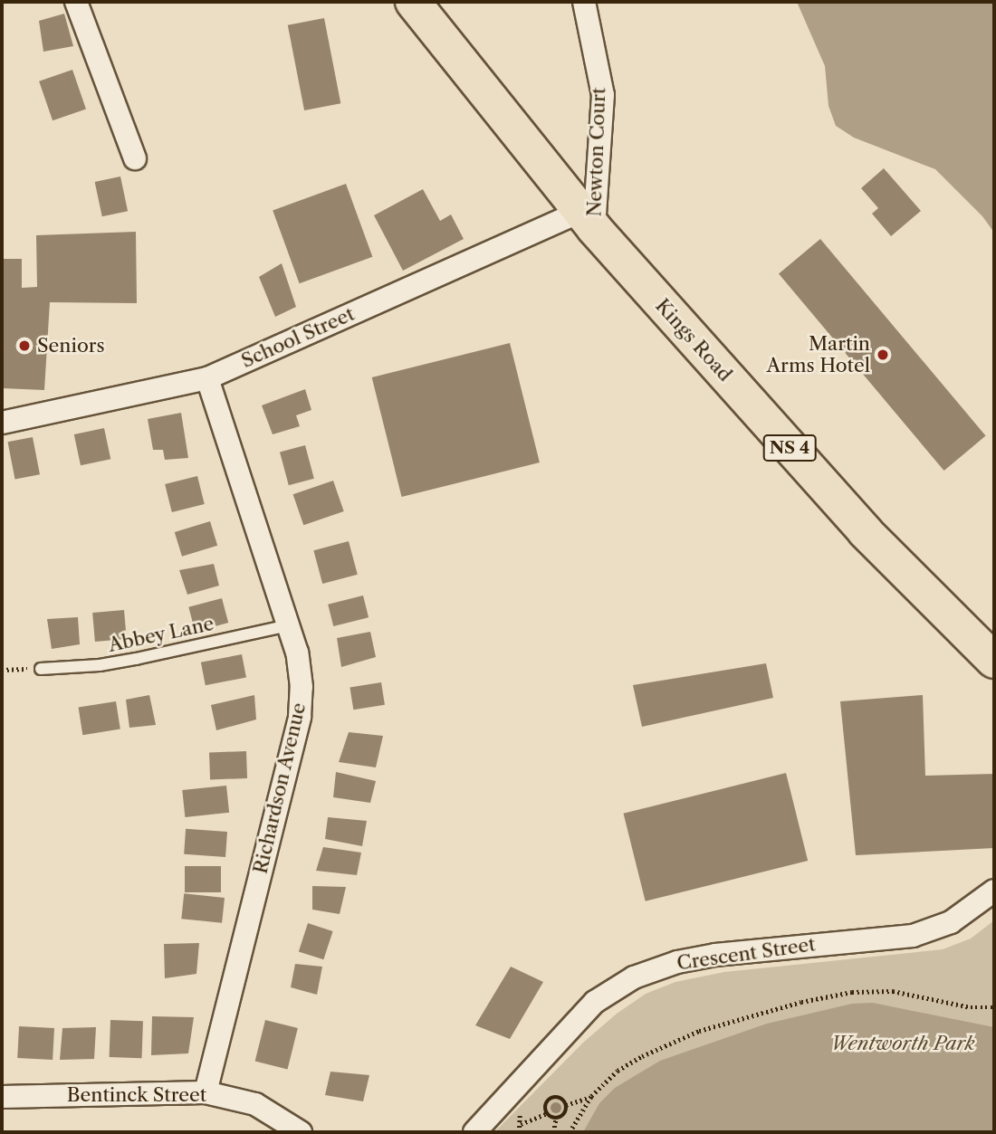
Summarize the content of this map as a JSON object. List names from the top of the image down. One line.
{"streets":{"main road":["Kings Road","NS 4"],"street":["Newton Court","School Street","Richardson Avenue","Crescent Street","Bentinck Street"],"lane":["Abbey Lane"]},"crossings":[["Newton Court","School Street"],["Newton Court","Kings Road"],["School Street","Kings Road"],["School Street","Richardson Avenue"],["Abbey Lane","Richardson Avenue"],["Richardson Avenue","Bentinck Street"]],"parks":["Wentworth Park"],"places":["Seniors","Martin Arms Hotel"]}
